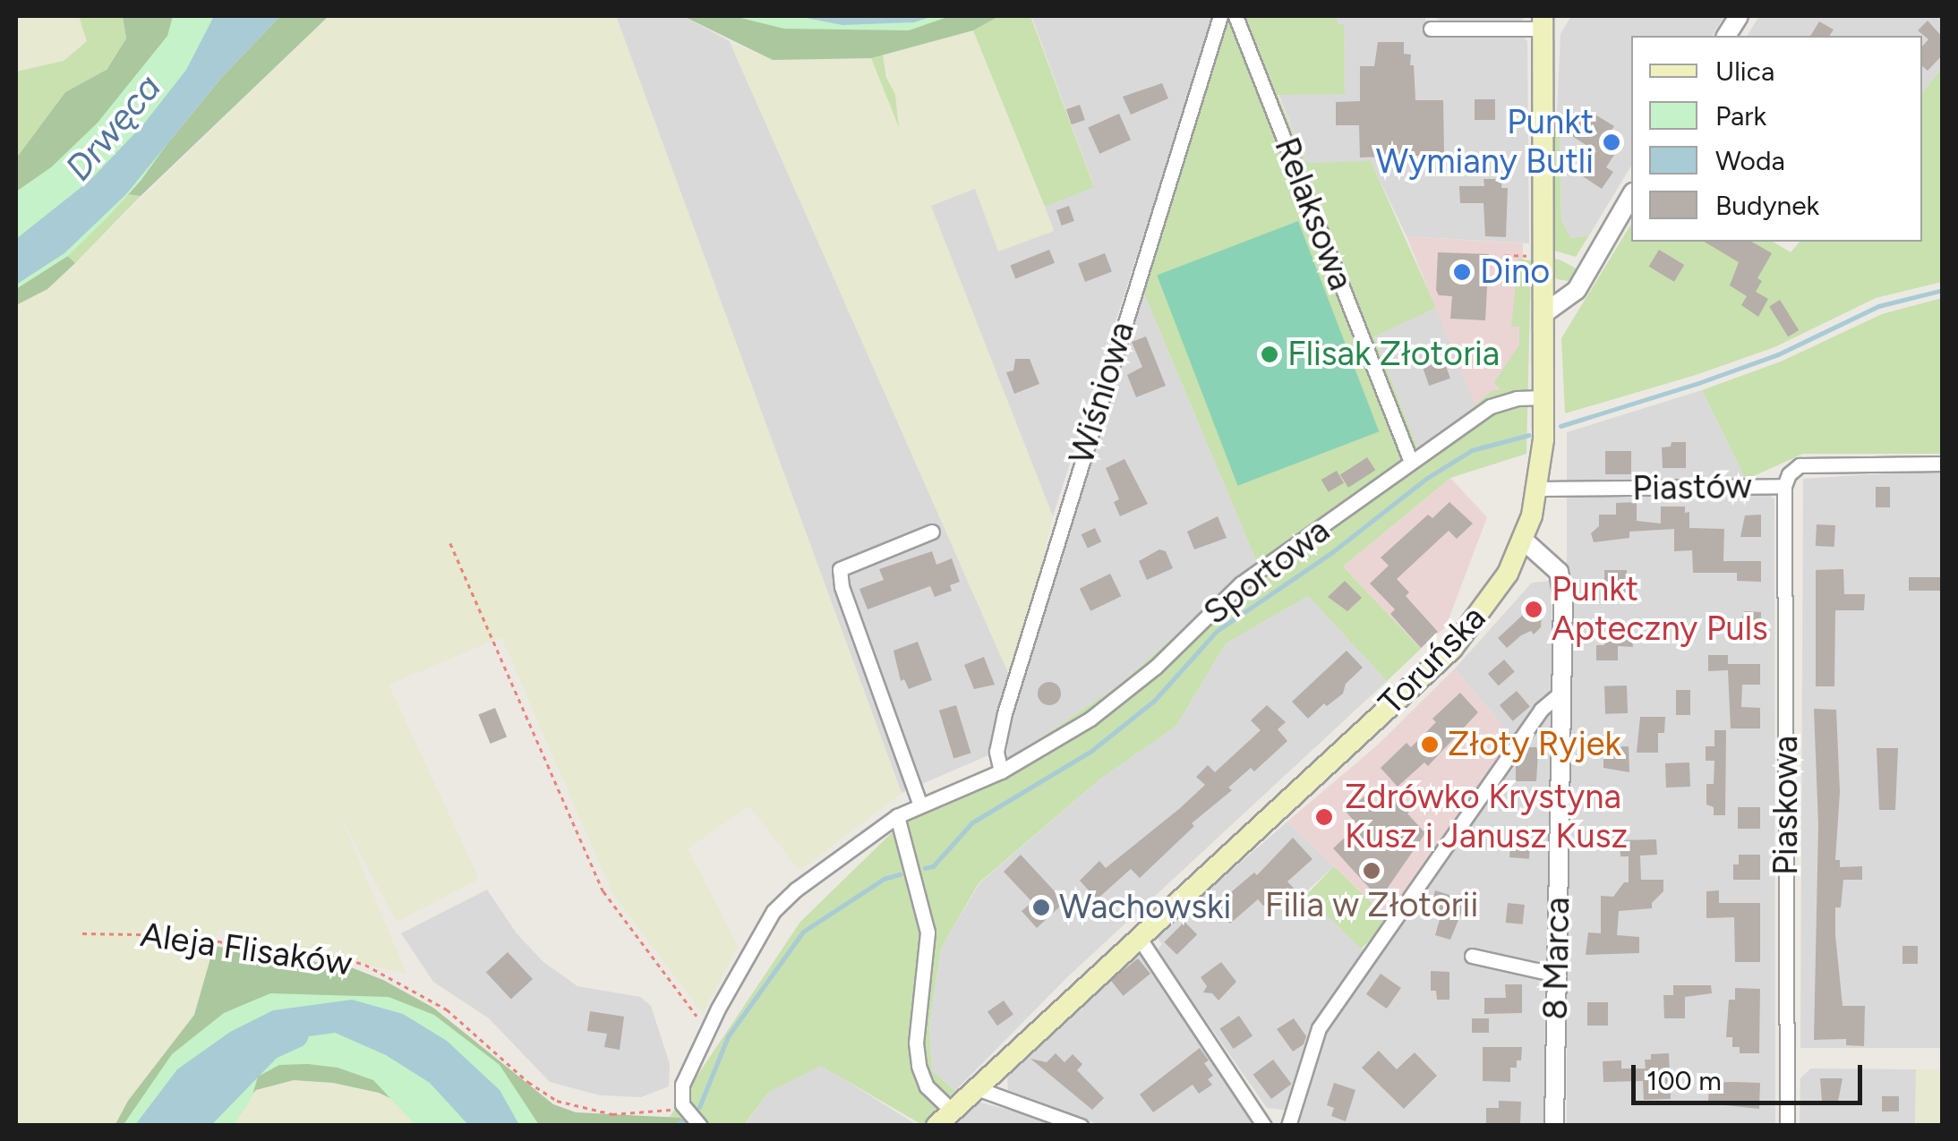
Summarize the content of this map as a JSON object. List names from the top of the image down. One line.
{"streets":{"main road":["Toruńska"],"street":["Relaksowa","Wiśniowa","Piastów","Sportowa","Piaskowa","8 Marca"],"path":["Aleja Flisaków"]},"crossings":[["Relaksowa","Sportowa"],["Wiśniowa","Sportowa"],["Piastów","Toruńska"],["Piastów","Piaskowa"],["Sportowa","Toruńska"],["Toruńska","8 Marca"]],"water":["Drwęca"],"places":["Punkt Wymiany Butli","Dino","Flisak Złotoria","Punkt Apteczny Puls","Złoty Ryjek","Zdrówko Krystyna Kusz i Janusz Kusz","Filia w Złotorii","Wachowski"],"legend":["Ulica","Park","Woda","Budynek"],"scale_bar":"100 m"}
